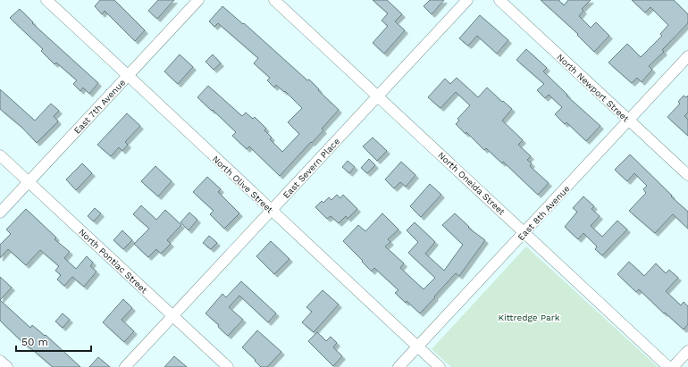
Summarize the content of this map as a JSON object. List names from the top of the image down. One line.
{"streets":{"street":["North Newport Street","East 7th Avenue","East Severn Place","North Oneida Street","North Olive Street","East 8th Avenue","North Pontiac Street"]},"crossings":[["North Newport Street","East 8th Avenue"],["East 7th Avenue","North Olive Street"],["East 7th Avenue","North Pontiac Street"],["East Severn Place","North Oneida Street"],["East Severn Place","North Olive Street"],["East Severn Place","North Pontiac Street"],["North Oneida Street","East 8th Avenue"],["North Olive Street","East 8th Avenue"]],"parks":["Kittredge Park"],"scale_bar":"50 m"}
